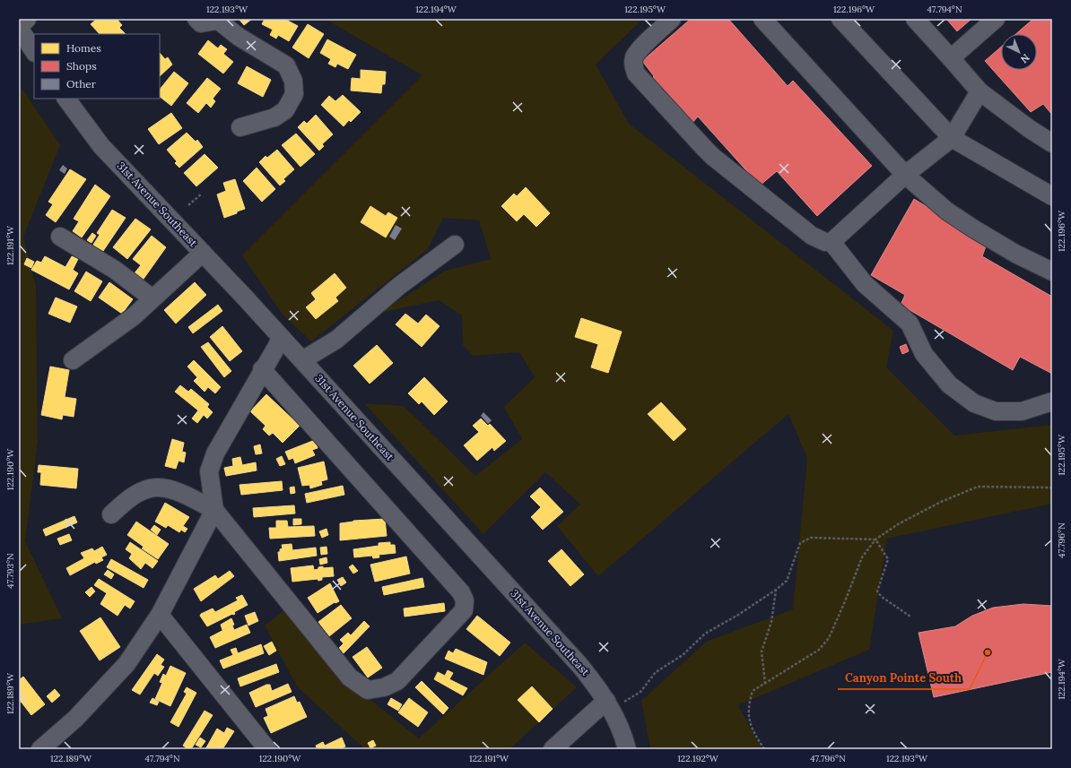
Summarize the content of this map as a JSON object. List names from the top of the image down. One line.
{"streets":{"street":["31st Avenue Southeast"]},"places":["Canyon Pointe South"],"legend":["Homes","Shops","Other"],"north":"bottom right","coordinates":["122.193°W","122.194°W","122.195°W","122.196°W","47.794°N","122.191°W","122.190°W","47.796°N","47.793°N","122.189°W","122.192°W"]}
